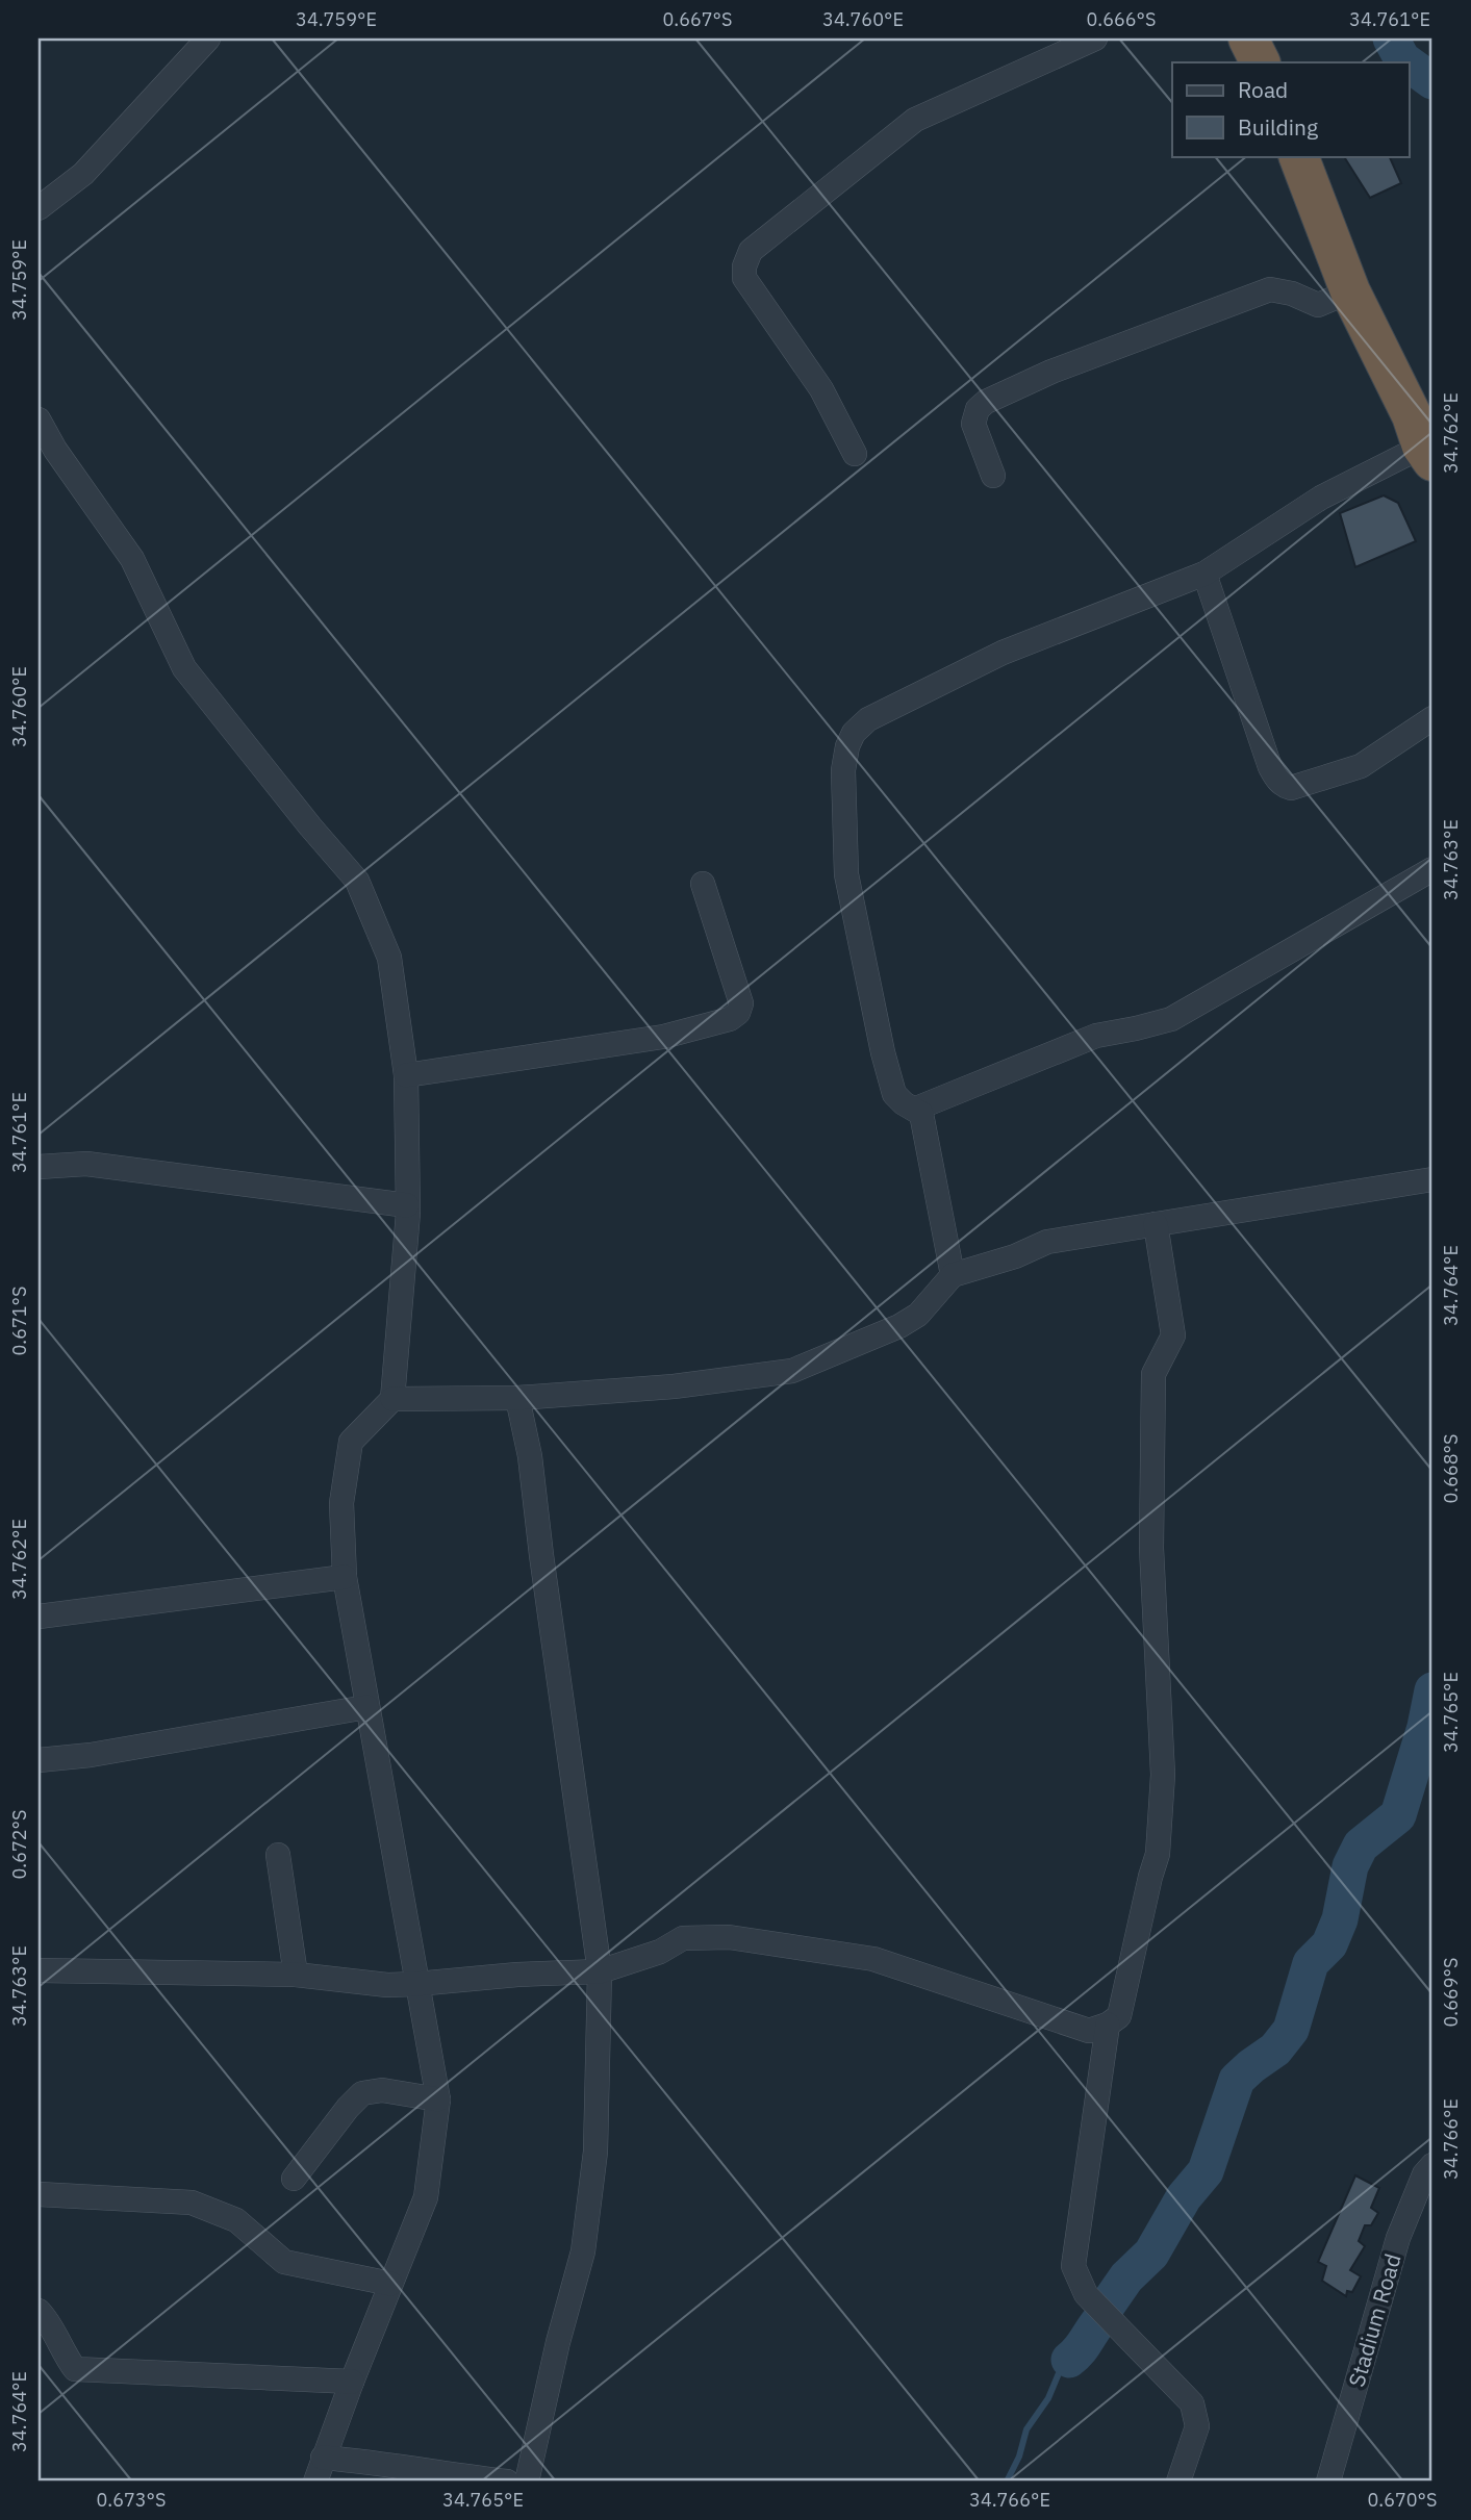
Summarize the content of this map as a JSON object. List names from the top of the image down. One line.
{"streets":{"street":["Stadium Road"]},"legend":["Road","Building"],"coordinates":["34.759°E","0.667°S","34.760°E","0.666°S","34.761°E","34.762°E","34.763°E","34.764°E","0.671°S","0.668°S","34.765°E","0.672°S","0.669°S","34.766°E","0.673°S","0.670°S"]}
